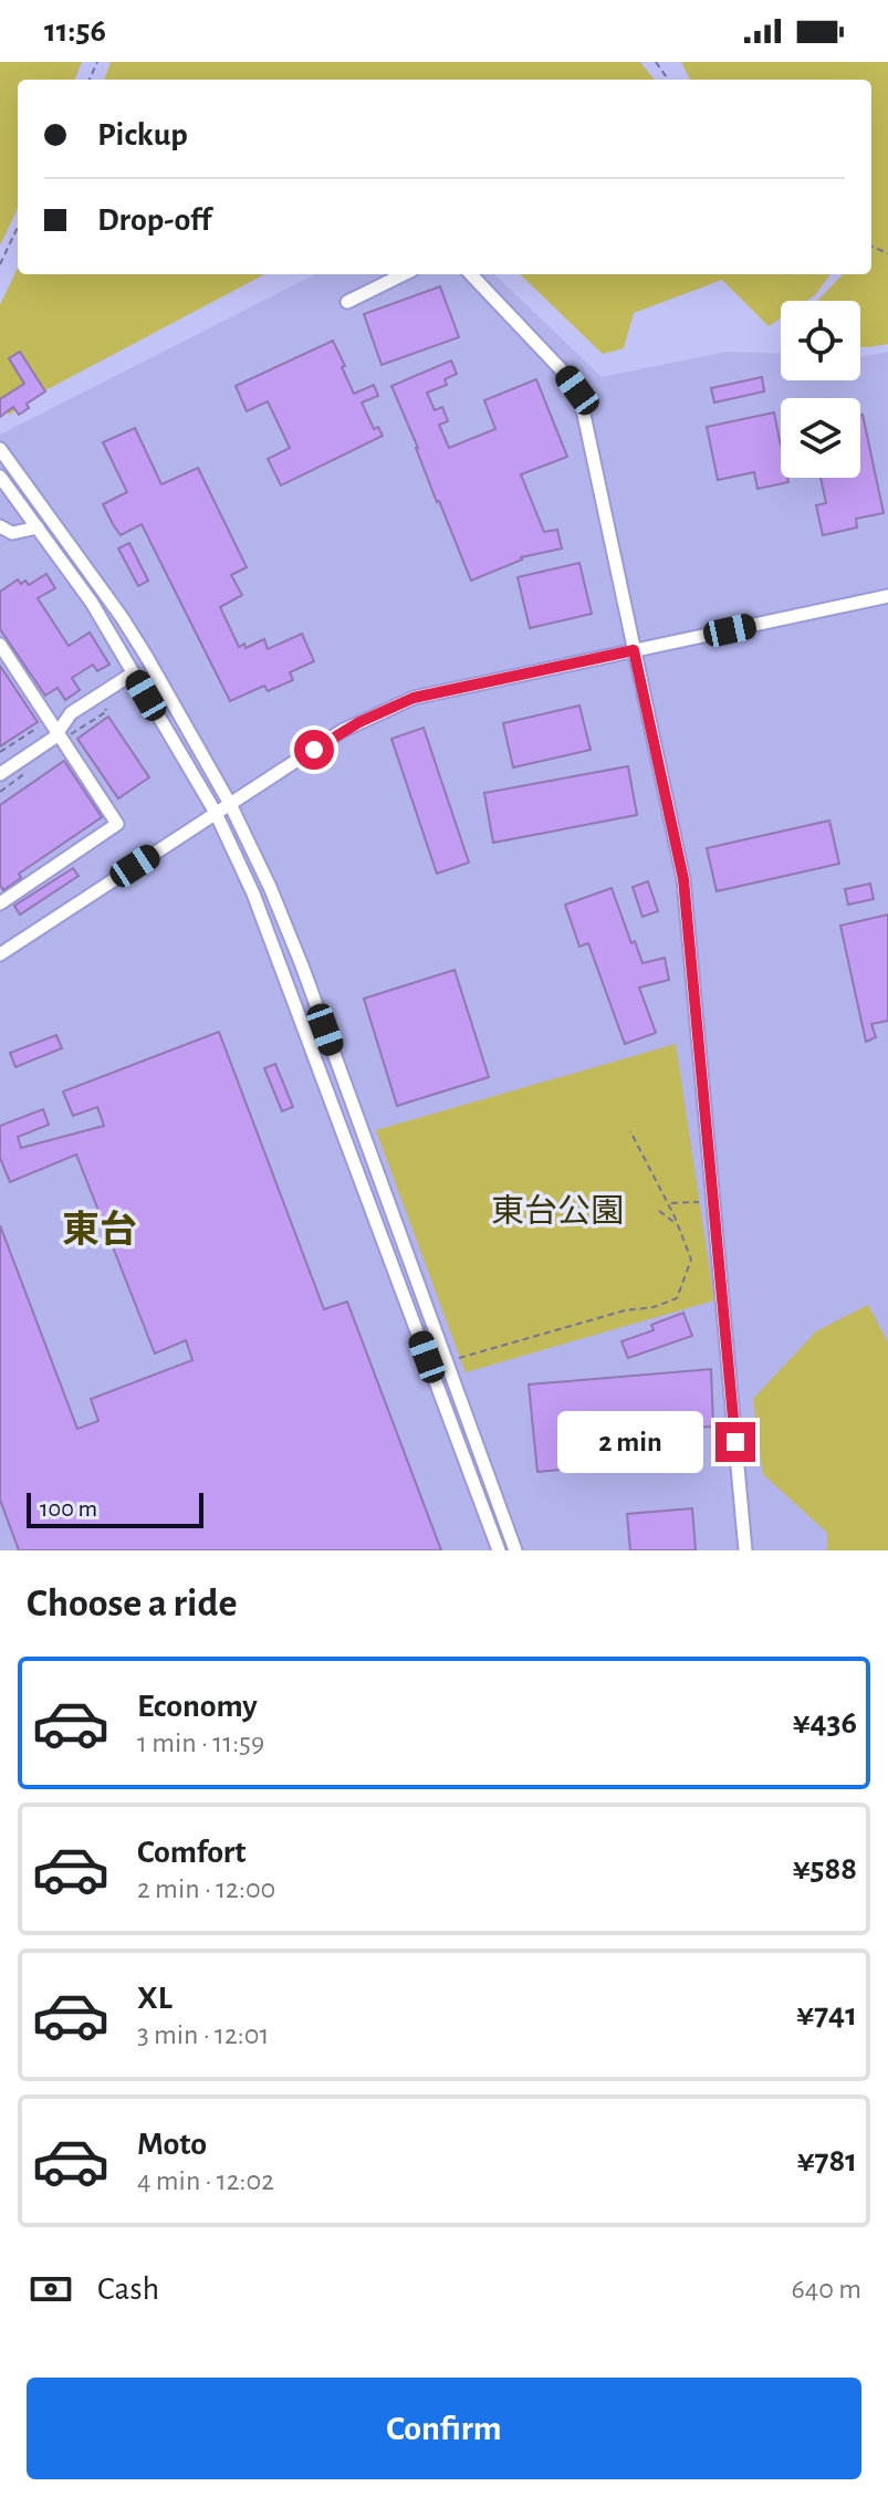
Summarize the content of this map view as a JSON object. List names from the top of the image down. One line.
{"districts":["東台"],"parks":["東台公園"],"scale_bar":"100 m","page":{"status":"11:56","banner":["Pickup","Drop-off"],"bubble":"2 min","scale":"100 m","heading":"Choose a ride","list":[{"name":"Economy","note":"1 min · 11:59","value":"¥436"},{"name":"Comfort","note":"2 min · 12:00","value":"¥588"},{"name":"XL","note":"3 min · 12:01","value":"¥741"},{"name":"Moto","note":"4 min · 12:02","value":"¥781"}],"pay":["Cash","640 m"],"buttons":"Confirm"}}
